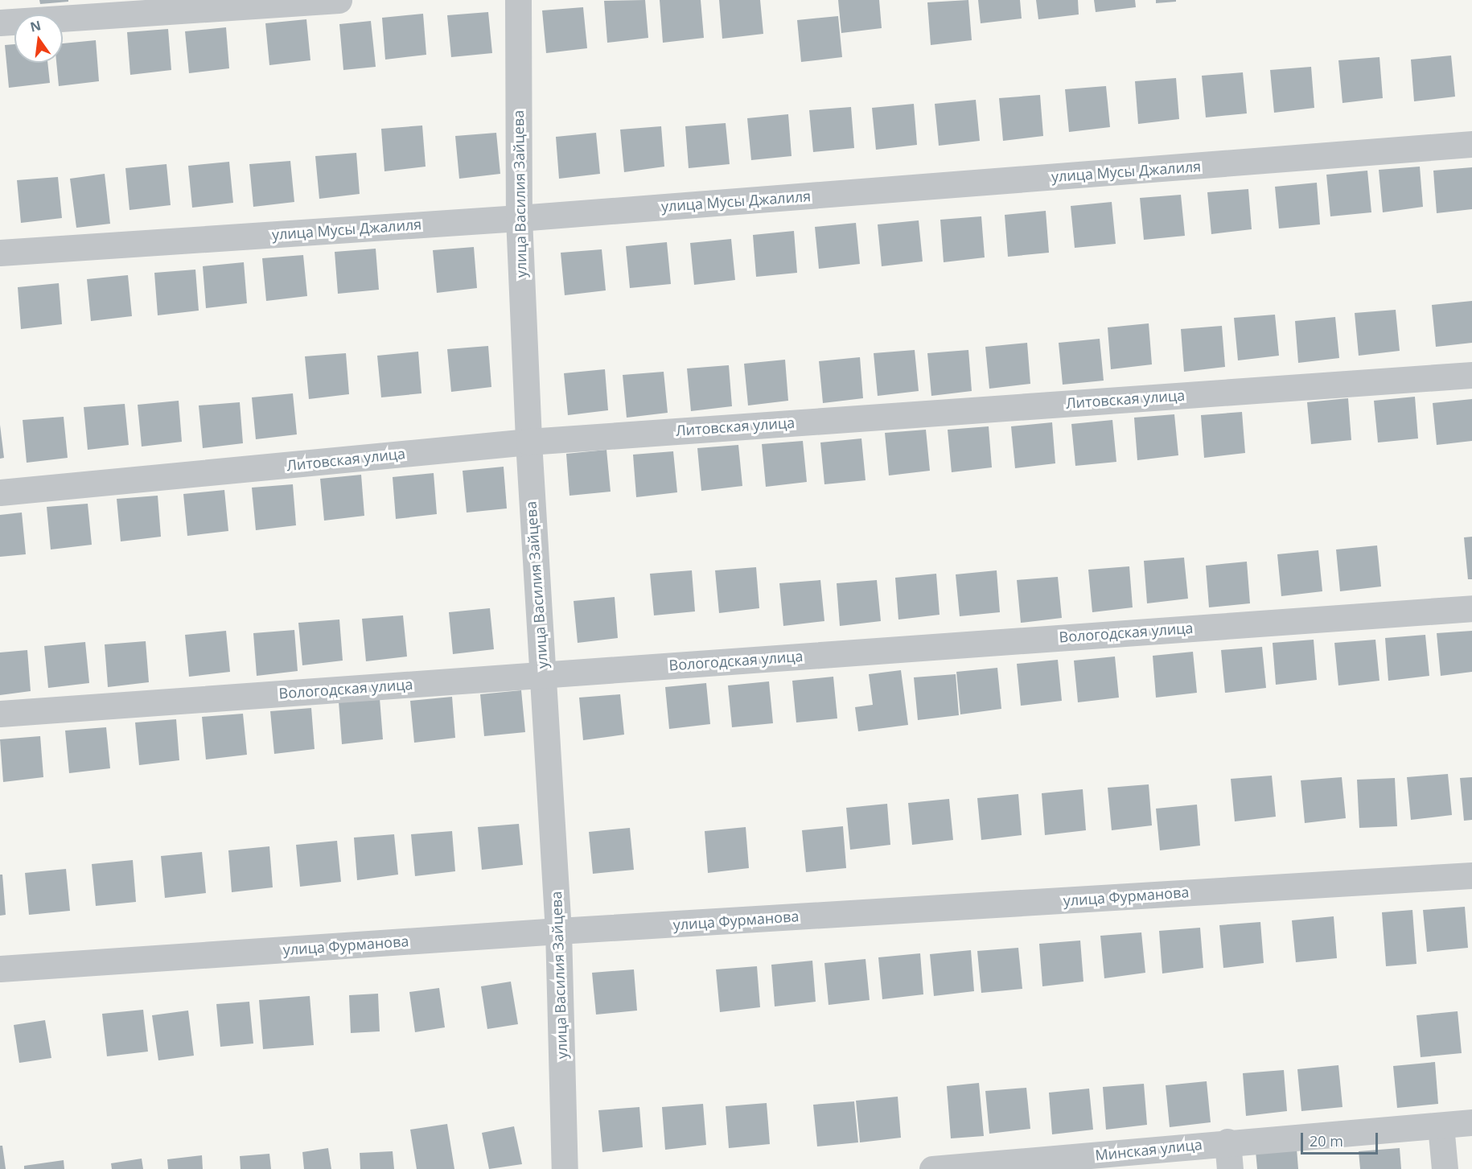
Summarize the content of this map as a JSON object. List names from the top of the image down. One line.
{"streets":{"street":["улица Мусы Джалиля","улица Василия Зайцева","Литовская улица","Вологодская улица","улица Фурманова","Минская улица"]},"crossings":[["улица Мусы Джалиля","улица Василия Зайцева"],["улица Василия Зайцева","Литовская улица"],["улица Василия Зайцева","Вологодская улица"],["улица Василия Зайцева","улица Фурманова"]],"scale_bar":"20 m","north":"top"}
